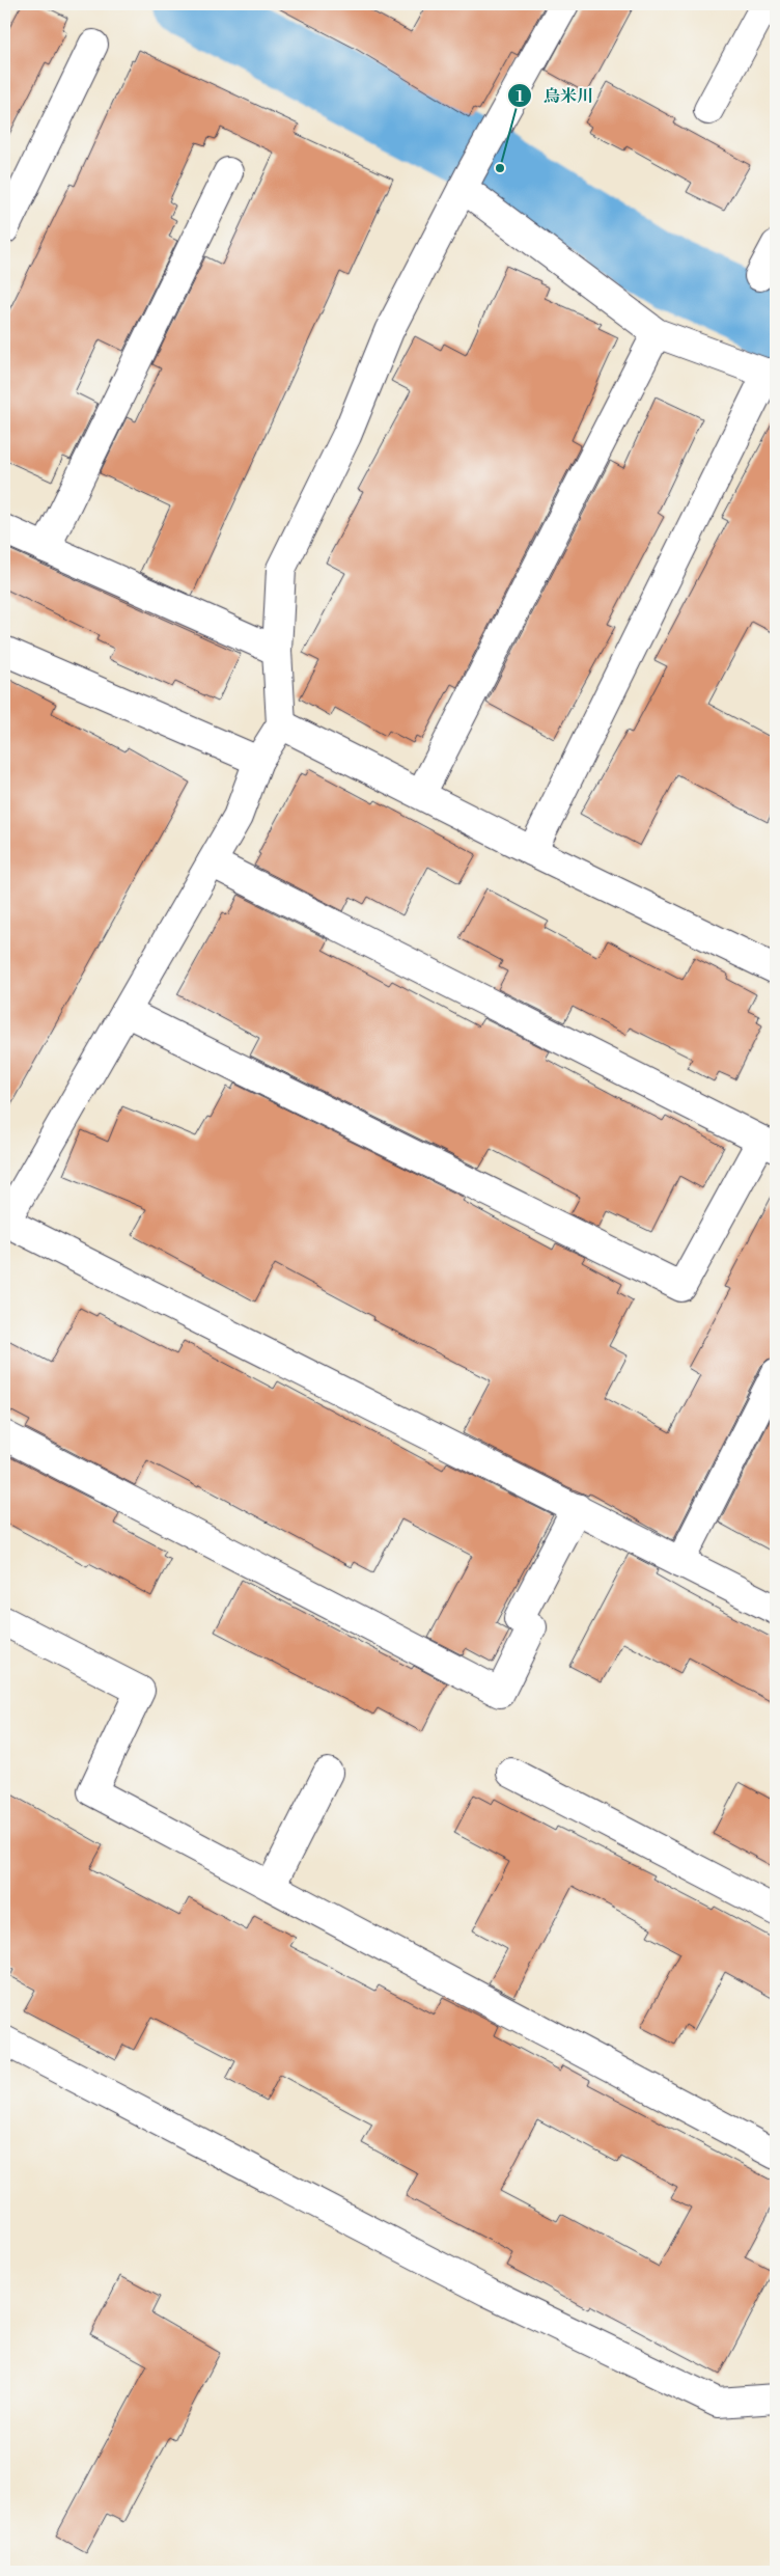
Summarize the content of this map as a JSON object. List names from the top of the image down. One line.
{"places":["烏米川"]}
